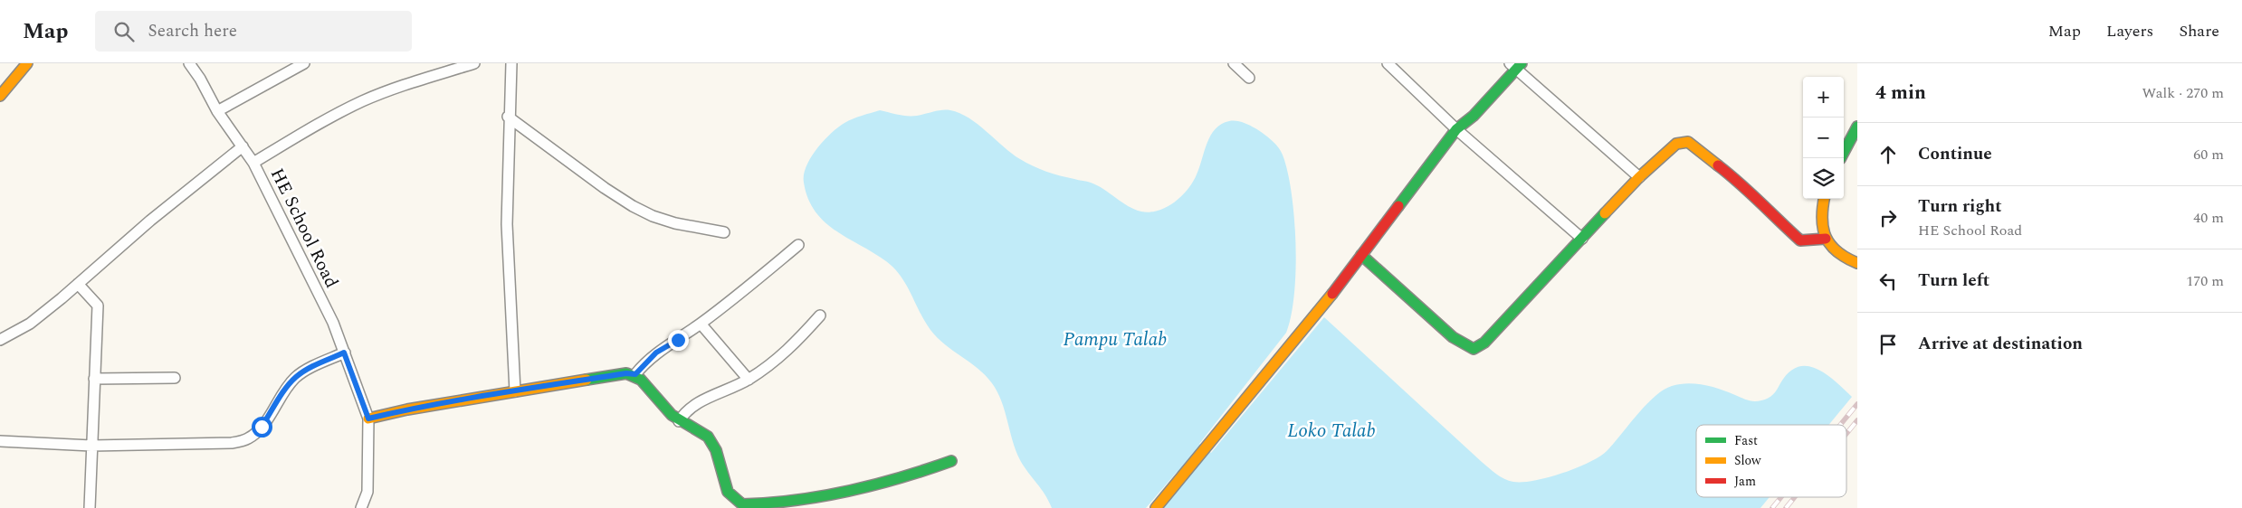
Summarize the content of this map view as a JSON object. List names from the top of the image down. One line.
{"streets":{"street":["HE School Road"]},"water":["Pampu Talab","Loko Talab"],"legend":["Fast","Slow","Jam"],"page":{"header":"Map","search":"Search here","nav":["Map","Layers","Share"],"heading":["4 min","Walk · 270 m"],"map_buttons":["+","−"],"list":[["Continue","60 m"],["Turn right","HE School Road","40 m"],["Turn left","170 m"],"Arrive at destination"]}}
